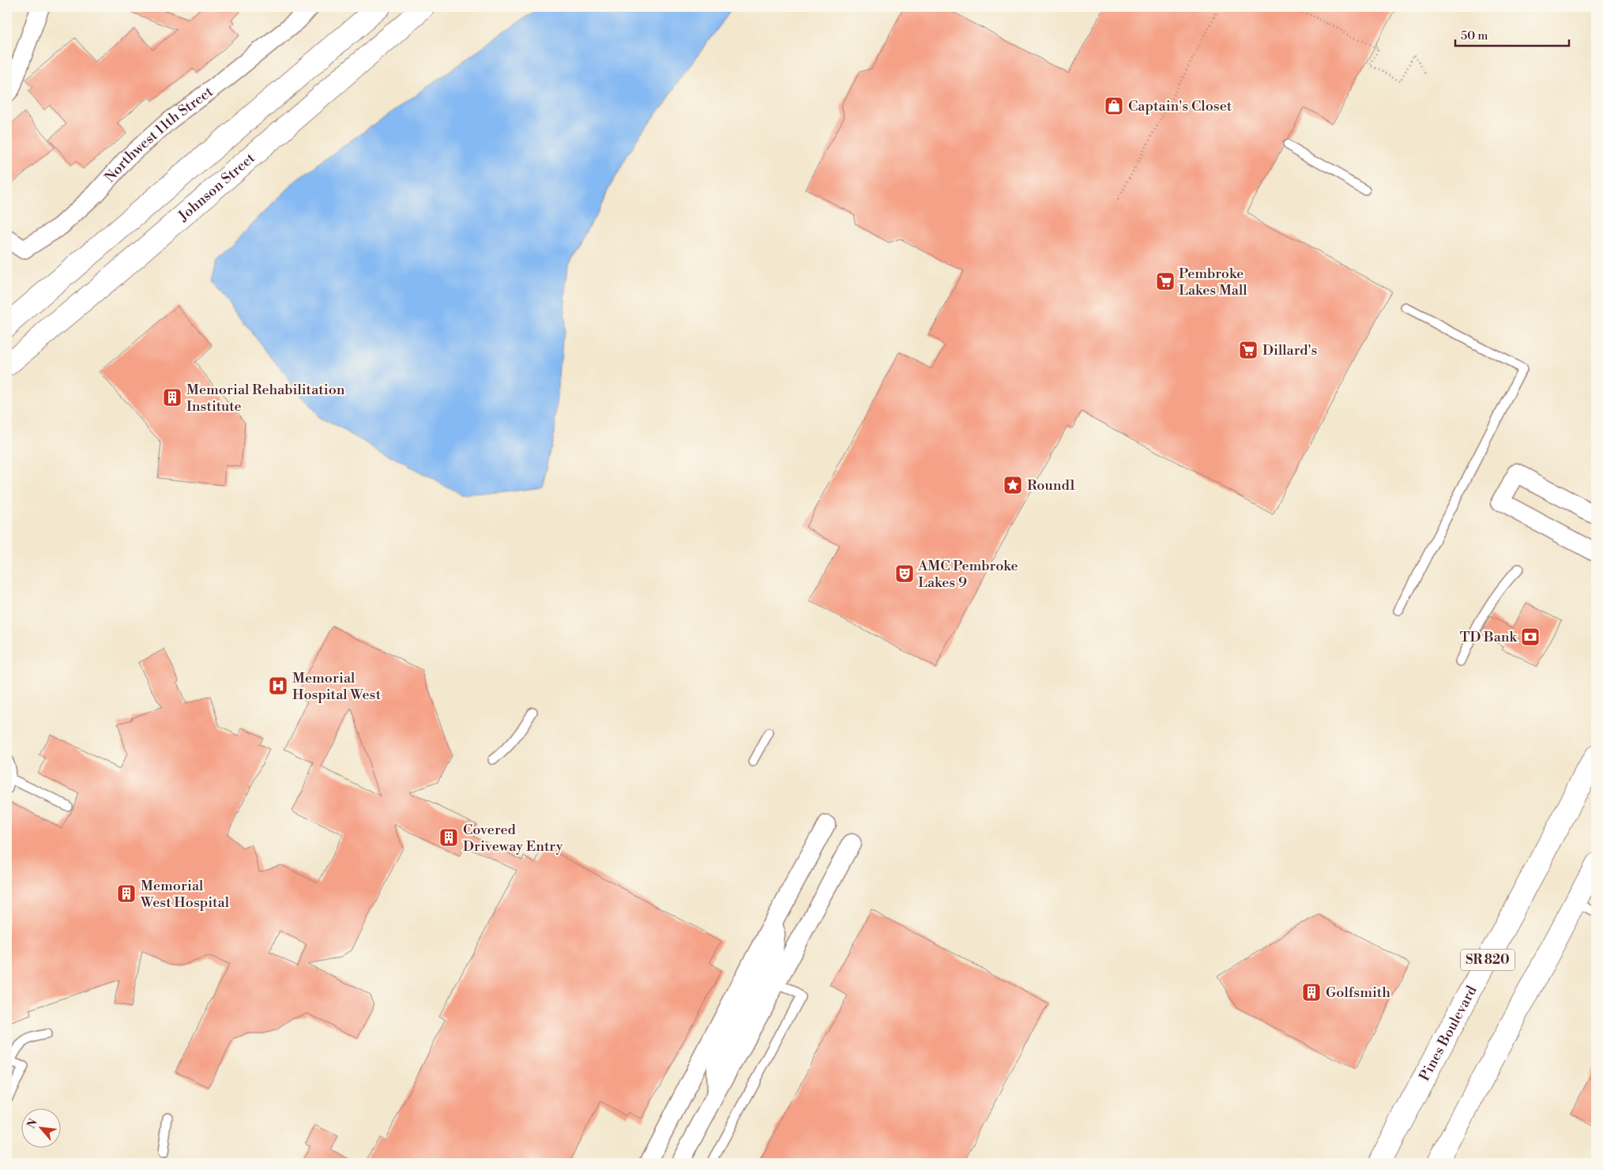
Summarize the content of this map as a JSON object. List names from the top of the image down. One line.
{"streets":{"main road":["Johnson Street","SR 820","Pines Boulevard"],"street":["Northwest 11th Street"]},"places":{"shop":["Captain's Closet"],"supermarket":["Pembroke Lakes Mall","Dillard's"],"building":["Memorial Rehabilitation Institute","Covered Driveway Entry","Memorial West Hospital","Golfsmith"],"place":["Round1"],"theatre":["AMC Pembroke Lakes 9"],"bank":["TD Bank"],"hospital":["Memorial Hospital West"]},"scale_bar":"50 m","north":"top left"}
